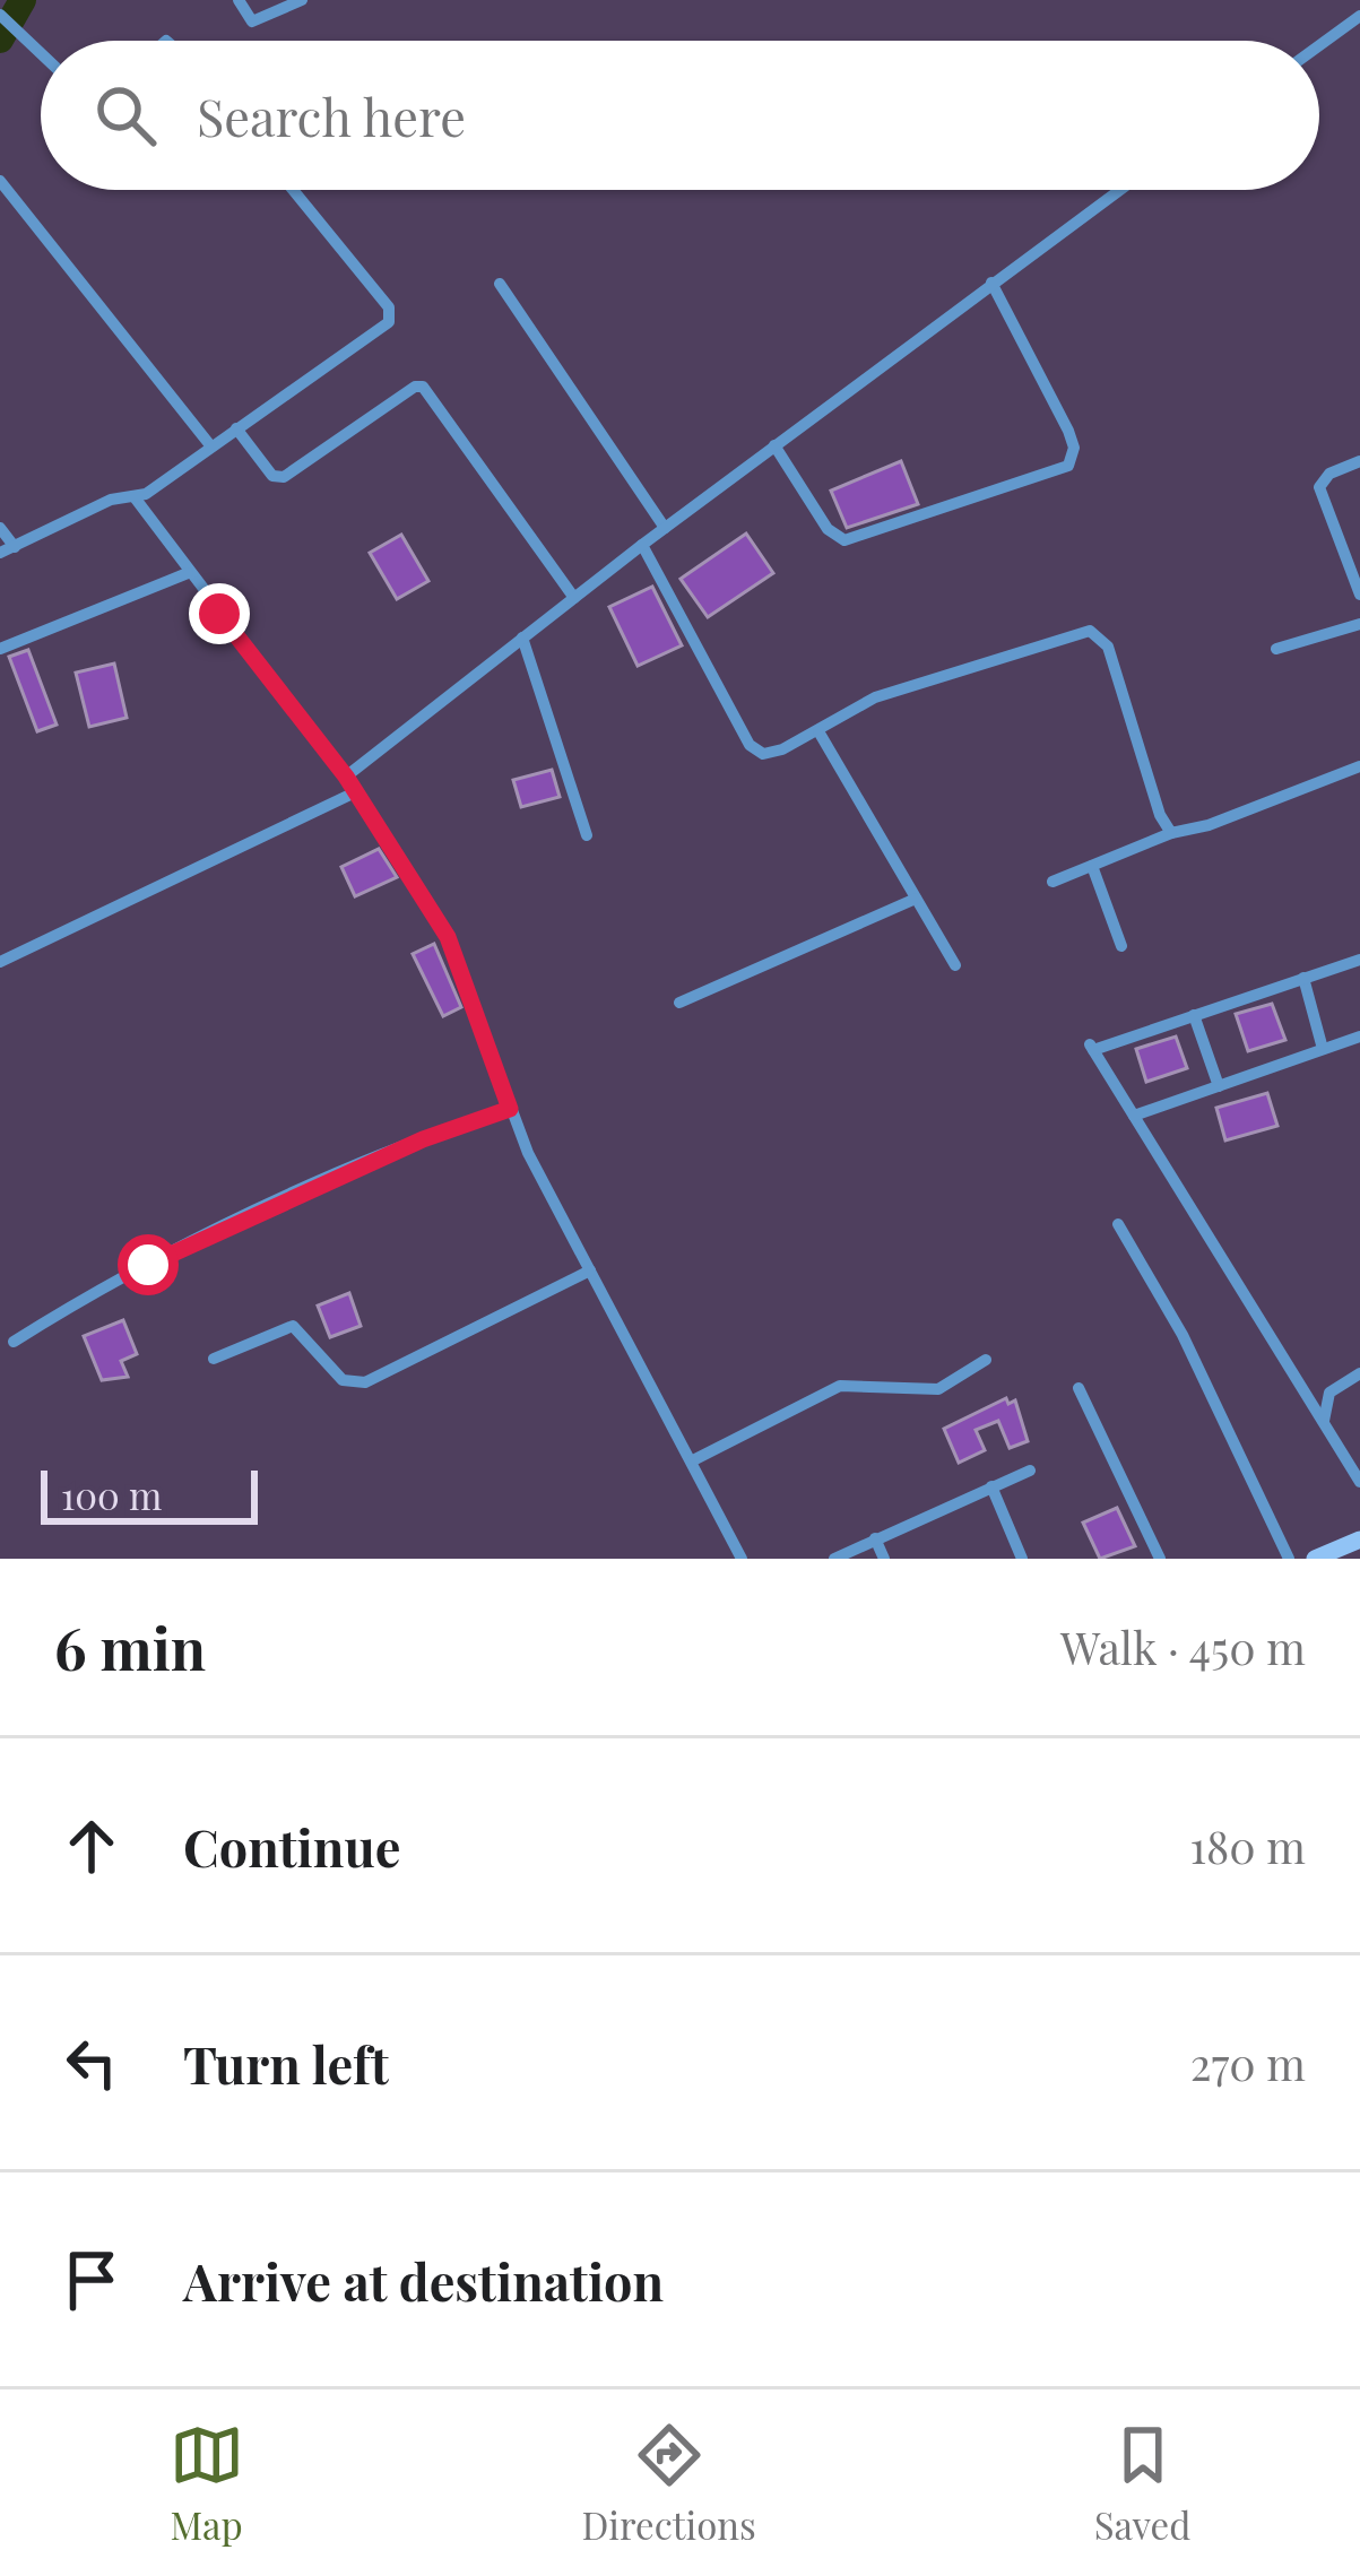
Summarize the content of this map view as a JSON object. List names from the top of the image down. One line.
{"scale_bar":"100 m","page":{"search":"Search here","scale":"100 m","heading":["6 min","Walk · 450 m"],"list":[["Continue","180 m"],["Turn left","270 m"],"Arrive at destination"],"nav":["Map","Directions","Saved"]}}
